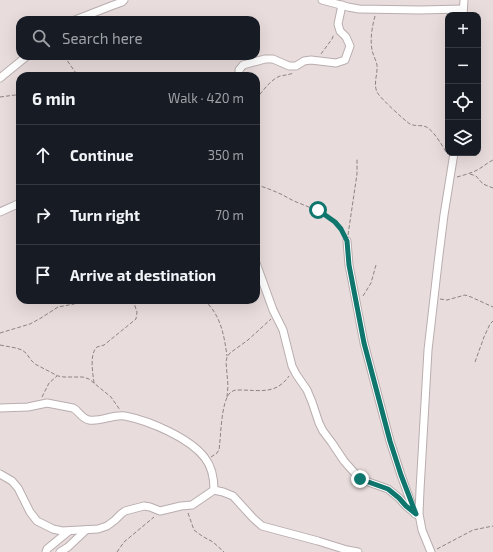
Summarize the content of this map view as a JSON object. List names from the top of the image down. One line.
{"page":{"map_buttons":["+","−"],"search":"Search here","heading":["6 min","Walk · 420 m"],"list":[["Continue","350 m"],["Turn right","70 m"],"Arrive at destination"]}}
